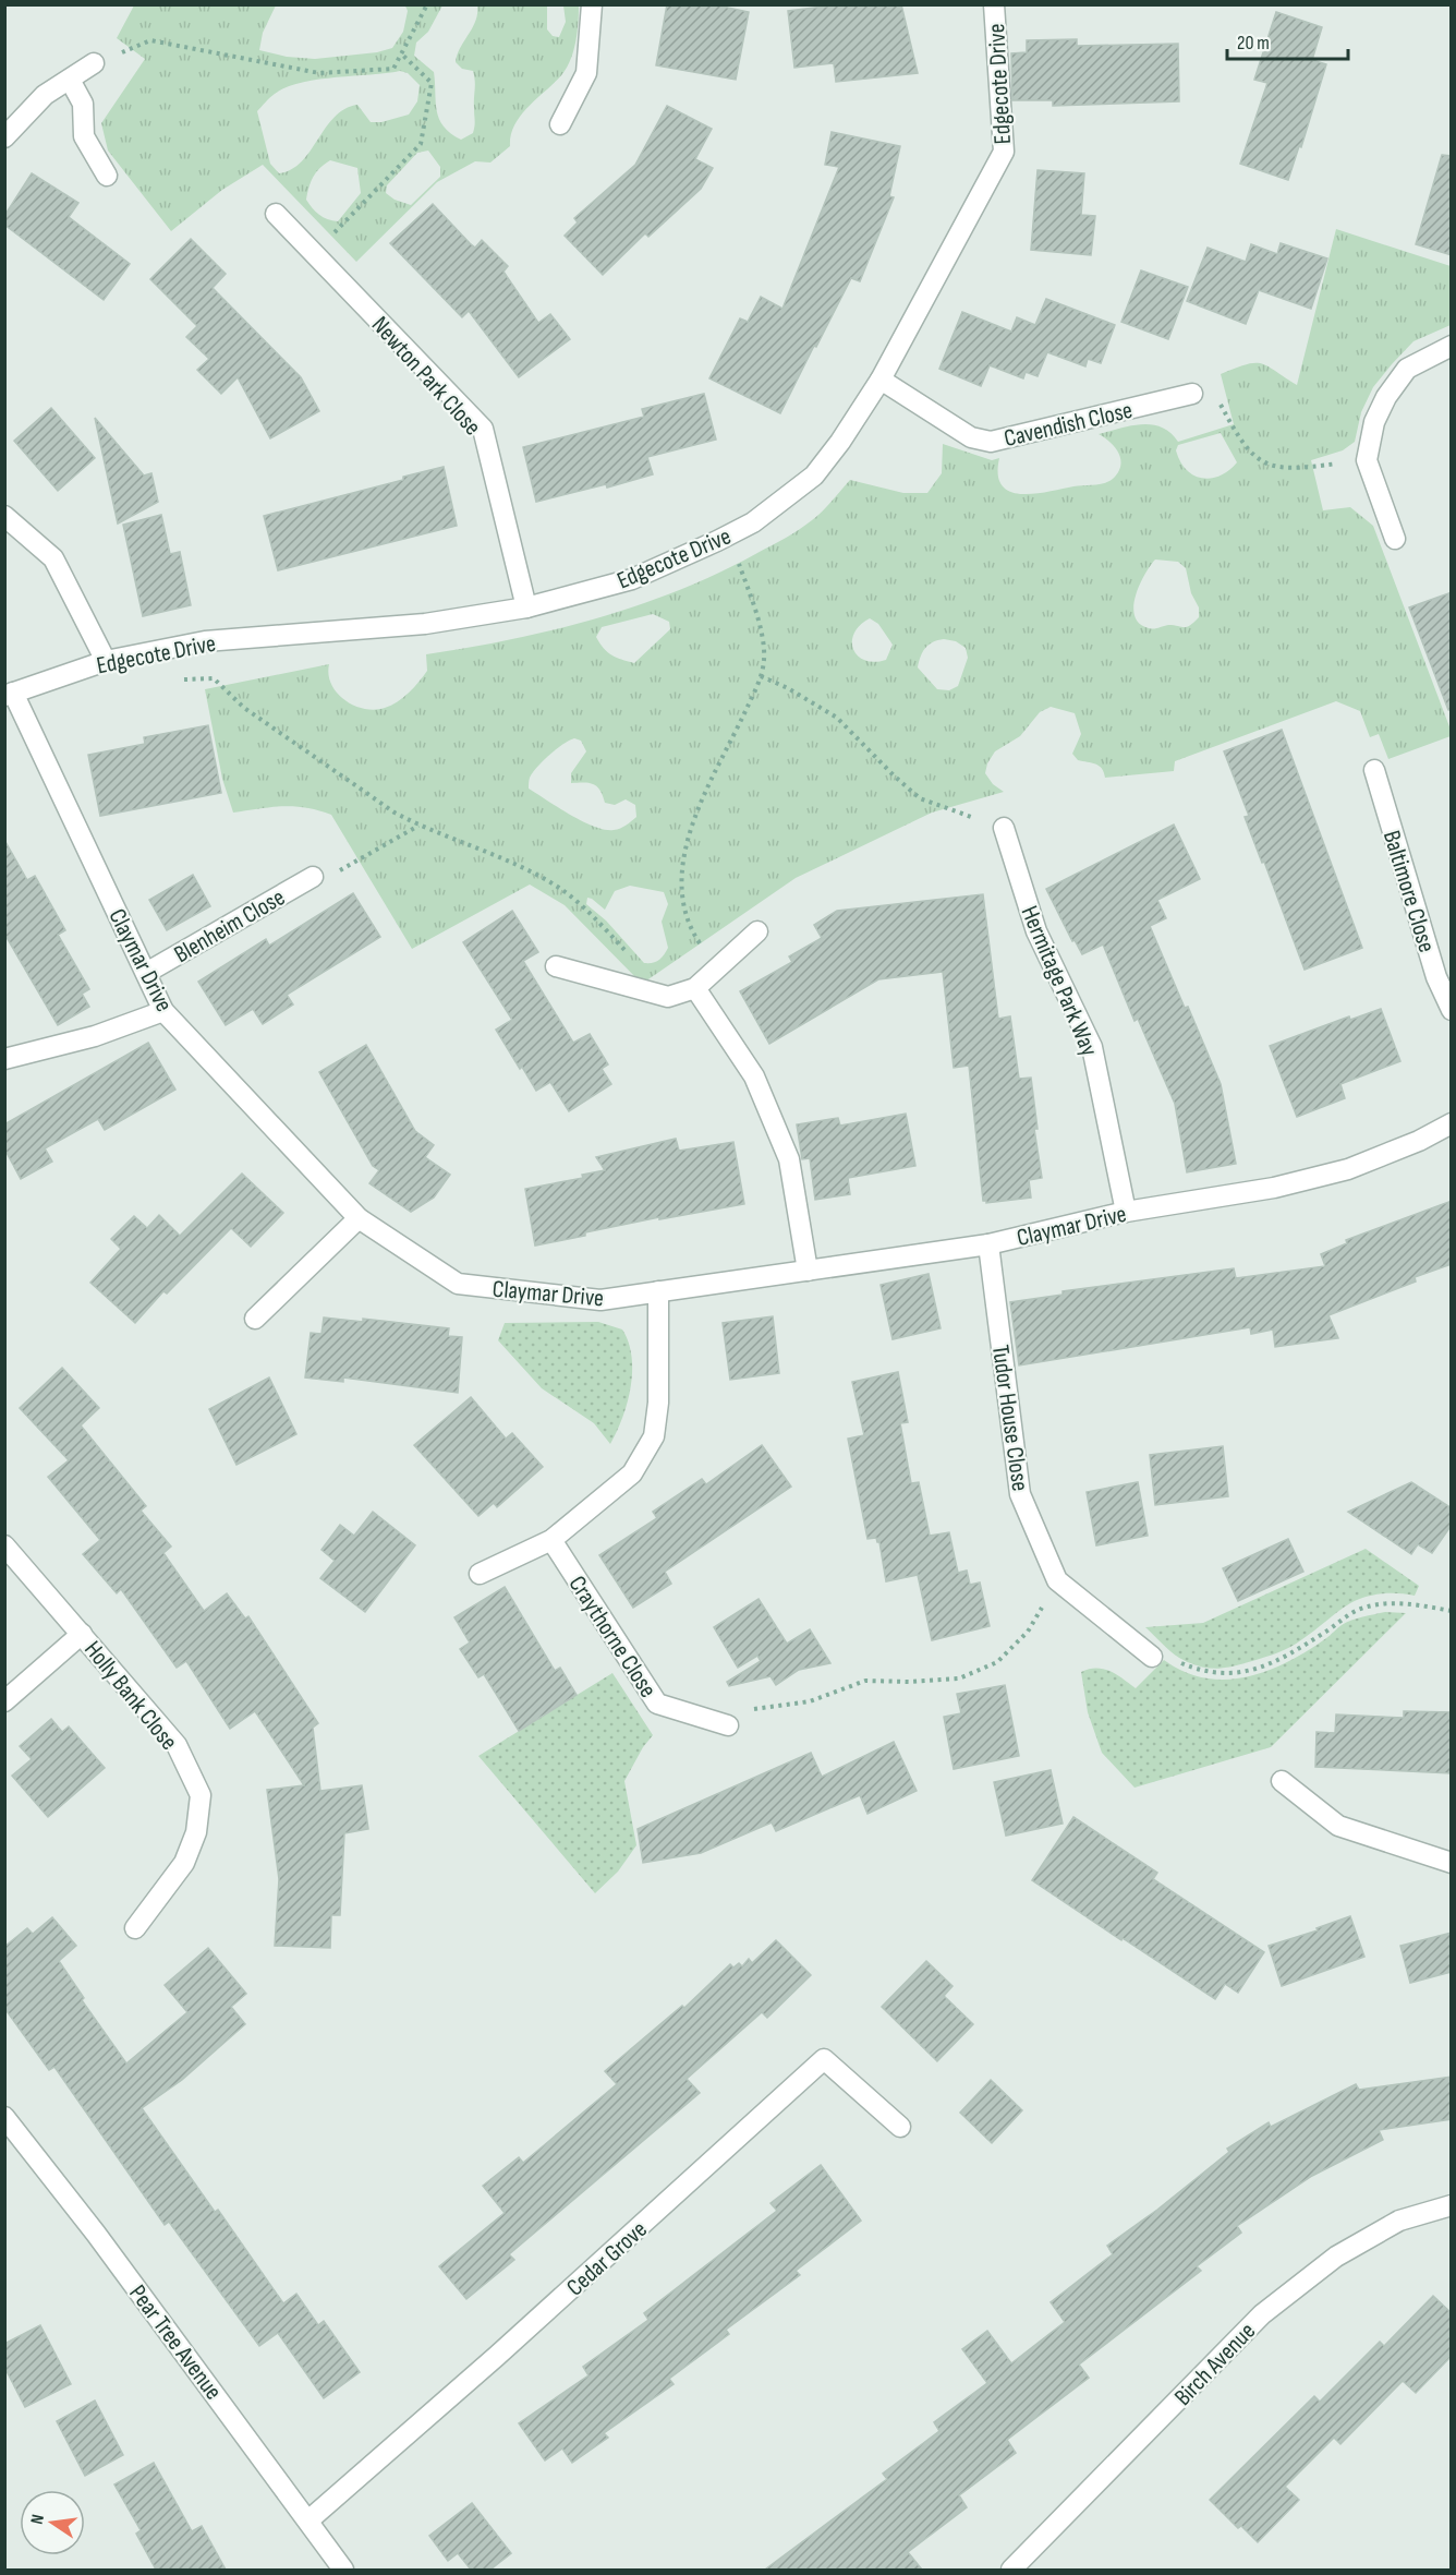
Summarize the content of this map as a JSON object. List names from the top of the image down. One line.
{"streets":{"street":["Edgecote Drive","Newton Park Close","Cavendish Close","Baltimore Close","Blenheim Close","Claymar Drive","Hermitage Park Way","Tudor House Close","Craythorne Close","Holly Bank Close","Cedar Grove","Pear Tree Avenue","Birch Avenue"]},"crossings":[["Edgecote Drive","Newton Park Close"],["Edgecote Drive","Cavendish Close"],["Edgecote Drive","Claymar Drive"],["Blenheim Close","Claymar Drive"],["Claymar Drive","Hermitage Park Way"],["Claymar Drive","Tudor House Close"],["Cedar Grove","Pear Tree Avenue"]],"scale_bar":"20 m","north":"left"}
